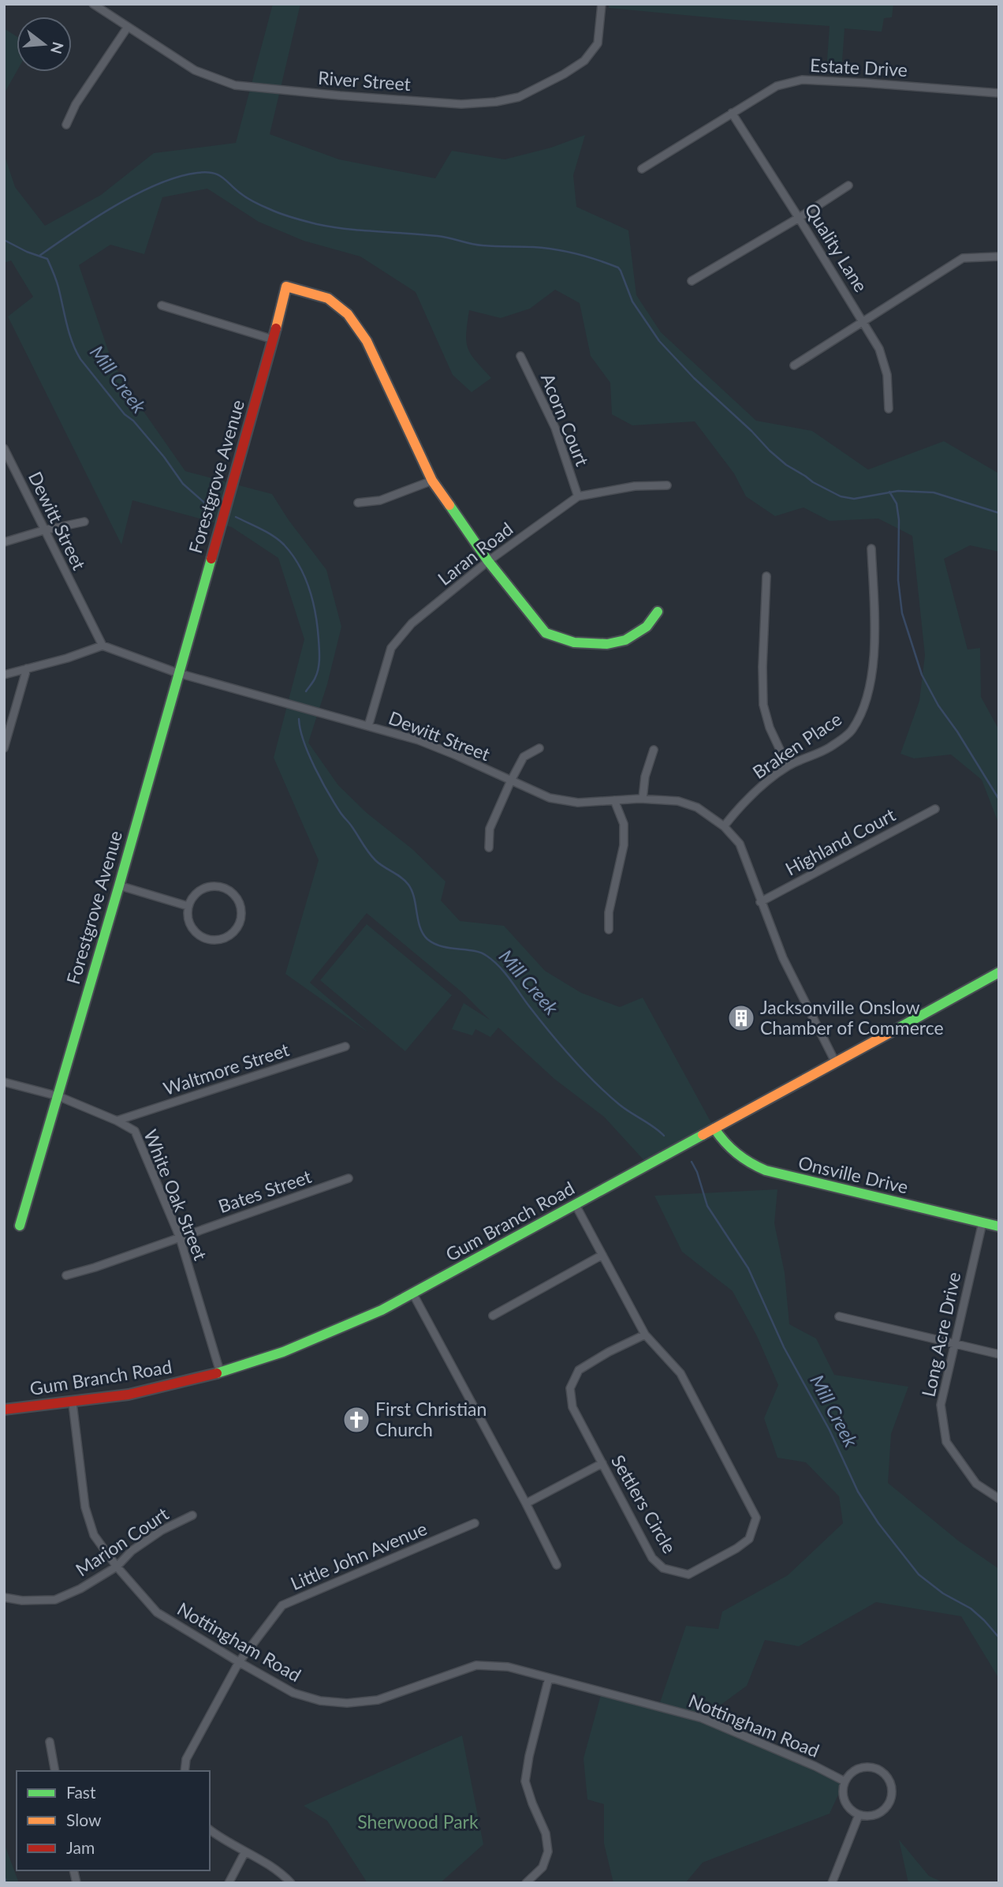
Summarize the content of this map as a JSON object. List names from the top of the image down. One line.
{"streets":{"street":["Estate Drive","River Street","Quality Lane","Acorn Court","Forestgrove Avenue","Dewitt Street","Laran Road","Braken Place","Highland Court","Waltmore Street","Onsville Drive","Bates Street","White Oak Street","Gum Branch Road","Long Acre Drive","Settlers Circle","Marion Court","Little John Avenue","Nottingham Road"]},"crossings":[["Estate Drive","Quality Lane"],["Acorn Court","Laran Road"],["Forestgrove Avenue","Dewitt Street"],["Forestgrove Avenue","Laran Road"],["Forestgrove Avenue","White Oak Street"],["Dewitt Street","Laran Road"],["Dewitt Street","Braken Place"],["Dewitt Street","Highland Court"],["Dewitt Street","Gum Branch Road"],["Waltmore Street","White Oak Street"],["Onsville Drive","Gum Branch Road"],["Onsville Drive","Long Acre Drive"],["Bates Street","White Oak Street"],["White Oak Street","Gum Branch Road"],["Gum Branch Road","Settlers Circle"],["Gum Branch Road","Nottingham Road"],["Marion Court","Nottingham Road"],["Little John Avenue","Nottingham Road"]],"water":["Mill Creek"],"parks":["Sherwood Park"],"places":{"building":["Jacksonville Onslow Chamber of Commerce"],"church":["First Christian Church"]},"legend":["Fast","Slow","Jam"],"north":"right"}
